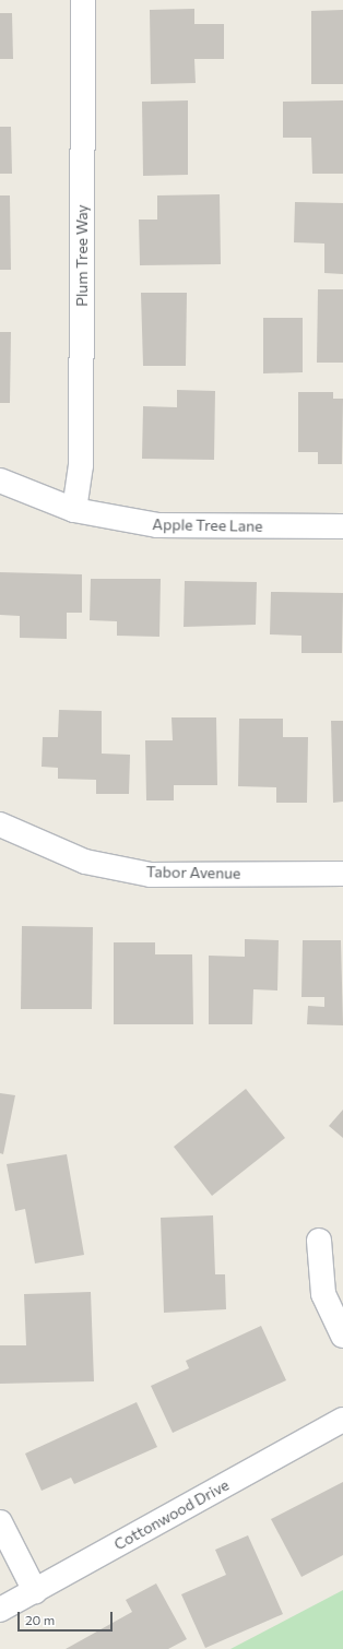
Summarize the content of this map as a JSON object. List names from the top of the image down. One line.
{"streets":{"street":["Plum Tree Way","Apple Tree Lane","Tabor Avenue","Cottonwood Drive"]},"crossings":[["Plum Tree Way","Apple Tree Lane"]],"scale_bar":"20 m"}
